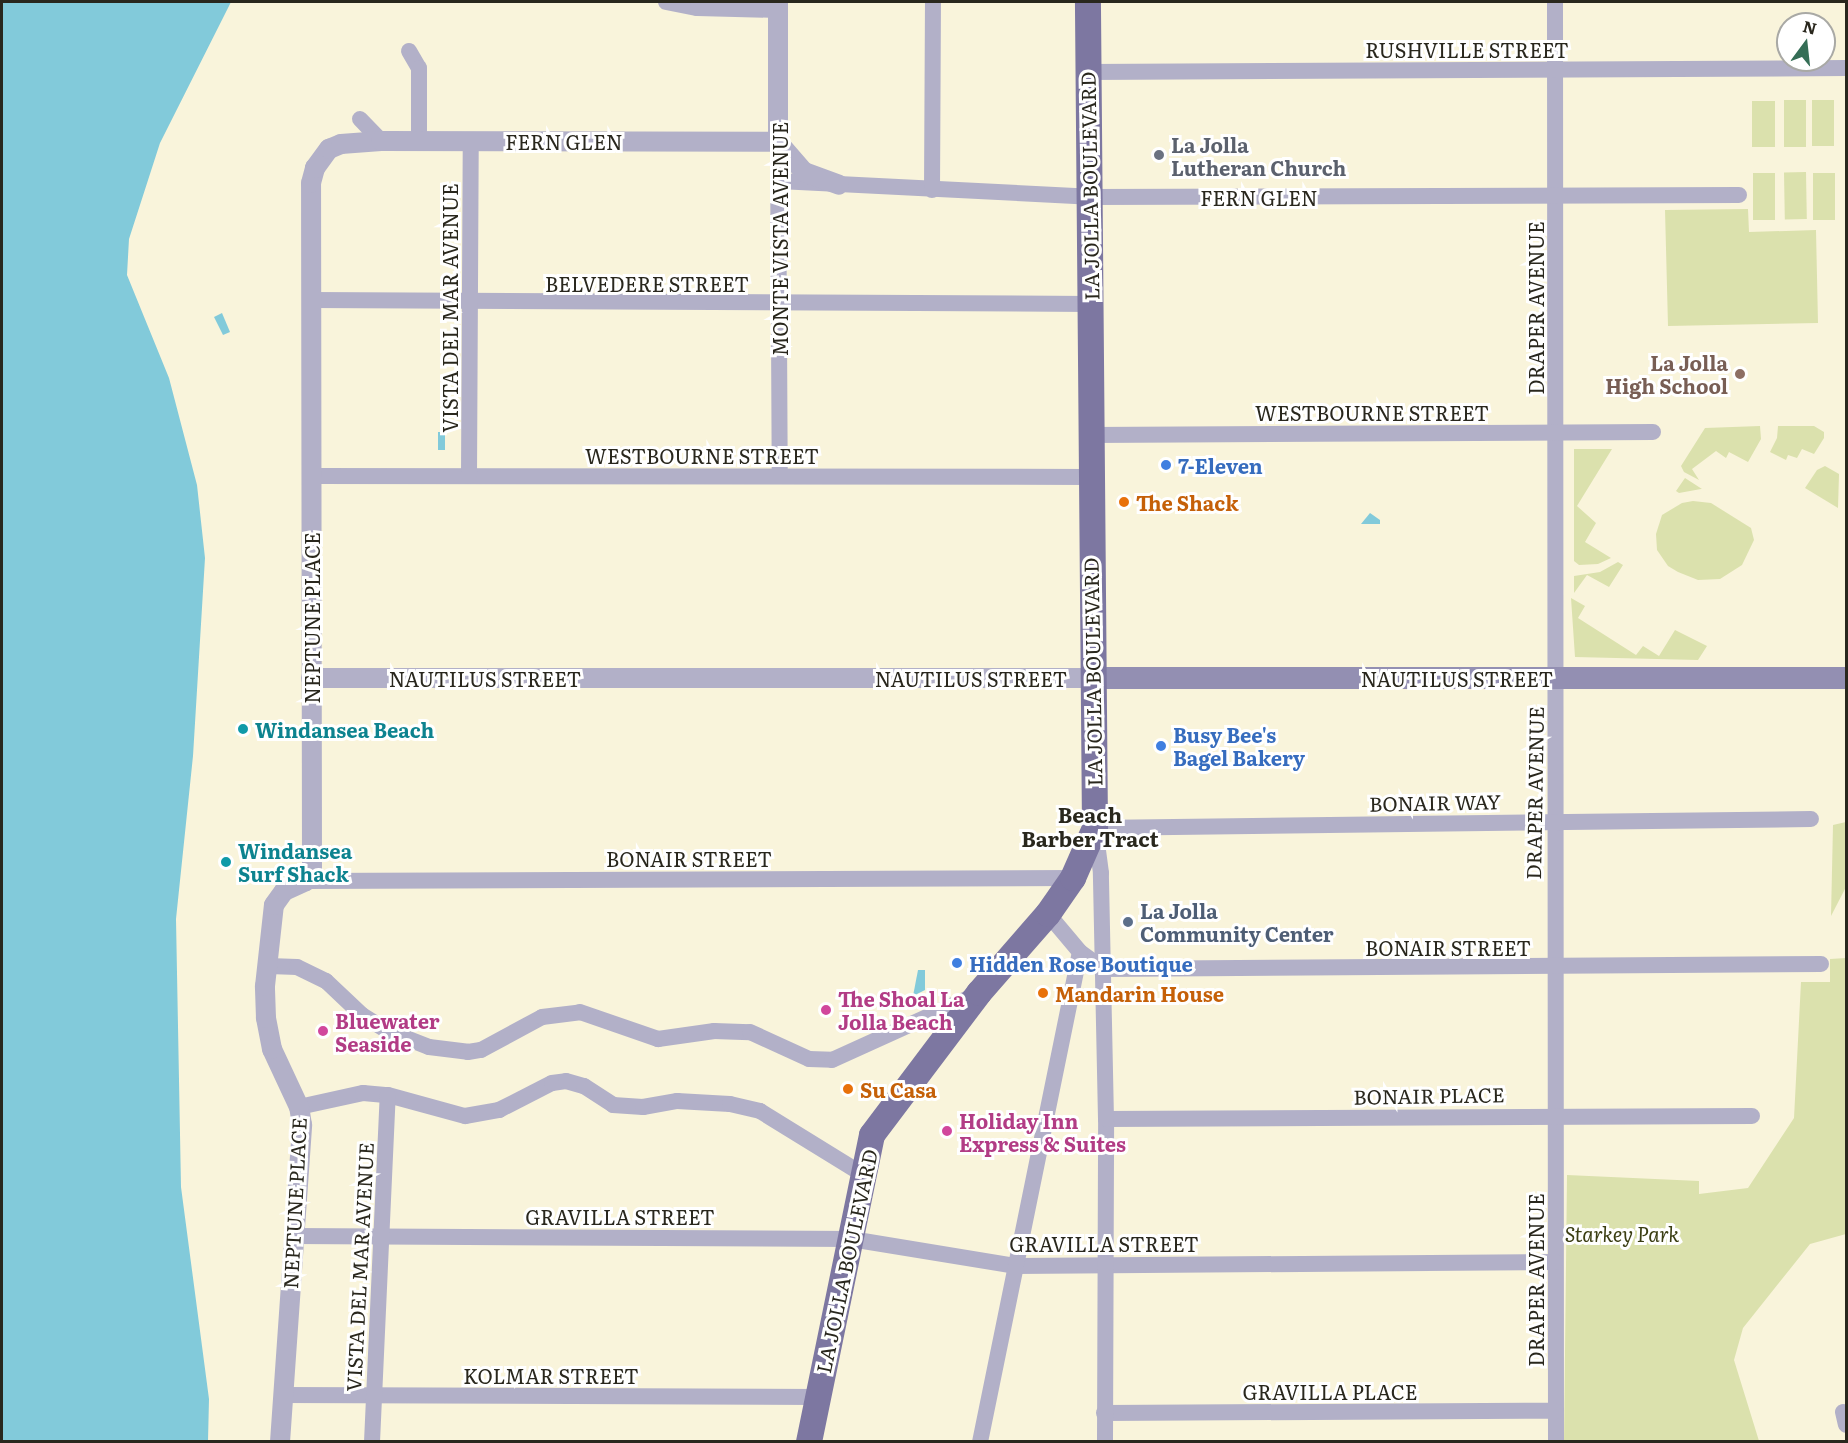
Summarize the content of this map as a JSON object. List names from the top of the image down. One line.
{"streets":{"main road":["LA JOLLA BOULEVARD","NAUTILUS STREET"],"street":["RUSHVILLE STREET","FERN GLEN","MONTE VISTA AVENUE","BELVEDERE STREET","VISTA DEL MAR AVENUE","DRAPER AVENUE","WESTBOURNE STREET","NEPTUNE PLACE","BONAIR WAY","BONAIR STREET","BONAIR PLACE","GRAVILLA STREET","KOLMAR STREET","GRAVILLA PLACE"]},"crossings":[["RUSHVILLE STREET","LA JOLLA BOULEVARD"],["RUSHVILLE STREET","DRAPER AVENUE"],["FERN GLEN","LA JOLLA BOULEVARD"],["FERN GLEN","MONTE VISTA AVENUE"],["FERN GLEN","VISTA DEL MAR AVENUE"],["FERN GLEN","DRAPER AVENUE"],["FERN GLEN","NEPTUNE PLACE"],["LA JOLLA BOULEVARD","BELVEDERE STREET"],["LA JOLLA BOULEVARD","WESTBOURNE STREET"],["LA JOLLA BOULEVARD","NAUTILUS STREET"],["LA JOLLA BOULEVARD","BONAIR WAY"],["LA JOLLA BOULEVARD","BONAIR STREET"],["LA JOLLA BOULEVARD","GRAVILLA STREET"],["LA JOLLA BOULEVARD","KOLMAR STREET"],["MONTE VISTA AVENUE","BELVEDERE STREET"],["MONTE VISTA AVENUE","WESTBOURNE STREET"],["BELVEDERE STREET","VISTA DEL MAR AVENUE"],["BELVEDERE STREET","NEPTUNE PLACE"],["VISTA DEL MAR AVENUE","WESTBOURNE STREET"],["VISTA DEL MAR AVENUE","GRAVILLA STREET"],["VISTA DEL MAR AVENUE","KOLMAR STREET"],["DRAPER AVENUE","WESTBOURNE STREET"],["DRAPER AVENUE","NAUTILUS STREET"],["DRAPER AVENUE","BONAIR WAY"],["DRAPER AVENUE","BONAIR STREET"],["DRAPER AVENUE","BONAIR PLACE"],["DRAPER AVENUE","GRAVILLA STREET"],["DRAPER AVENUE","GRAVILLA PLACE"],["WESTBOURNE STREET","NEPTUNE PLACE"],["NEPTUNE PLACE","NAUTILUS STREET"],["NEPTUNE PLACE","BONAIR STREET"],["NEPTUNE PLACE","GRAVILLA STREET"],["NEPTUNE PLACE","KOLMAR STREET"]],"districts":["Beach Barber Tract"],"parks":["Starkey Park"],"places":["La Jolla Lutheran Church","La Jolla High School","7-Eleven","The Shack","Windansea Beach","Busy Bee's Bagel Bakery","Windansea Surf Shack","La Jolla Community Center","Hidden Rose Boutique","Mandarin House","The Shoal La Jolla Beach","Bluewater Seaside","Su Casa","Holiday Inn Express & Suites"],"north":"top"}
